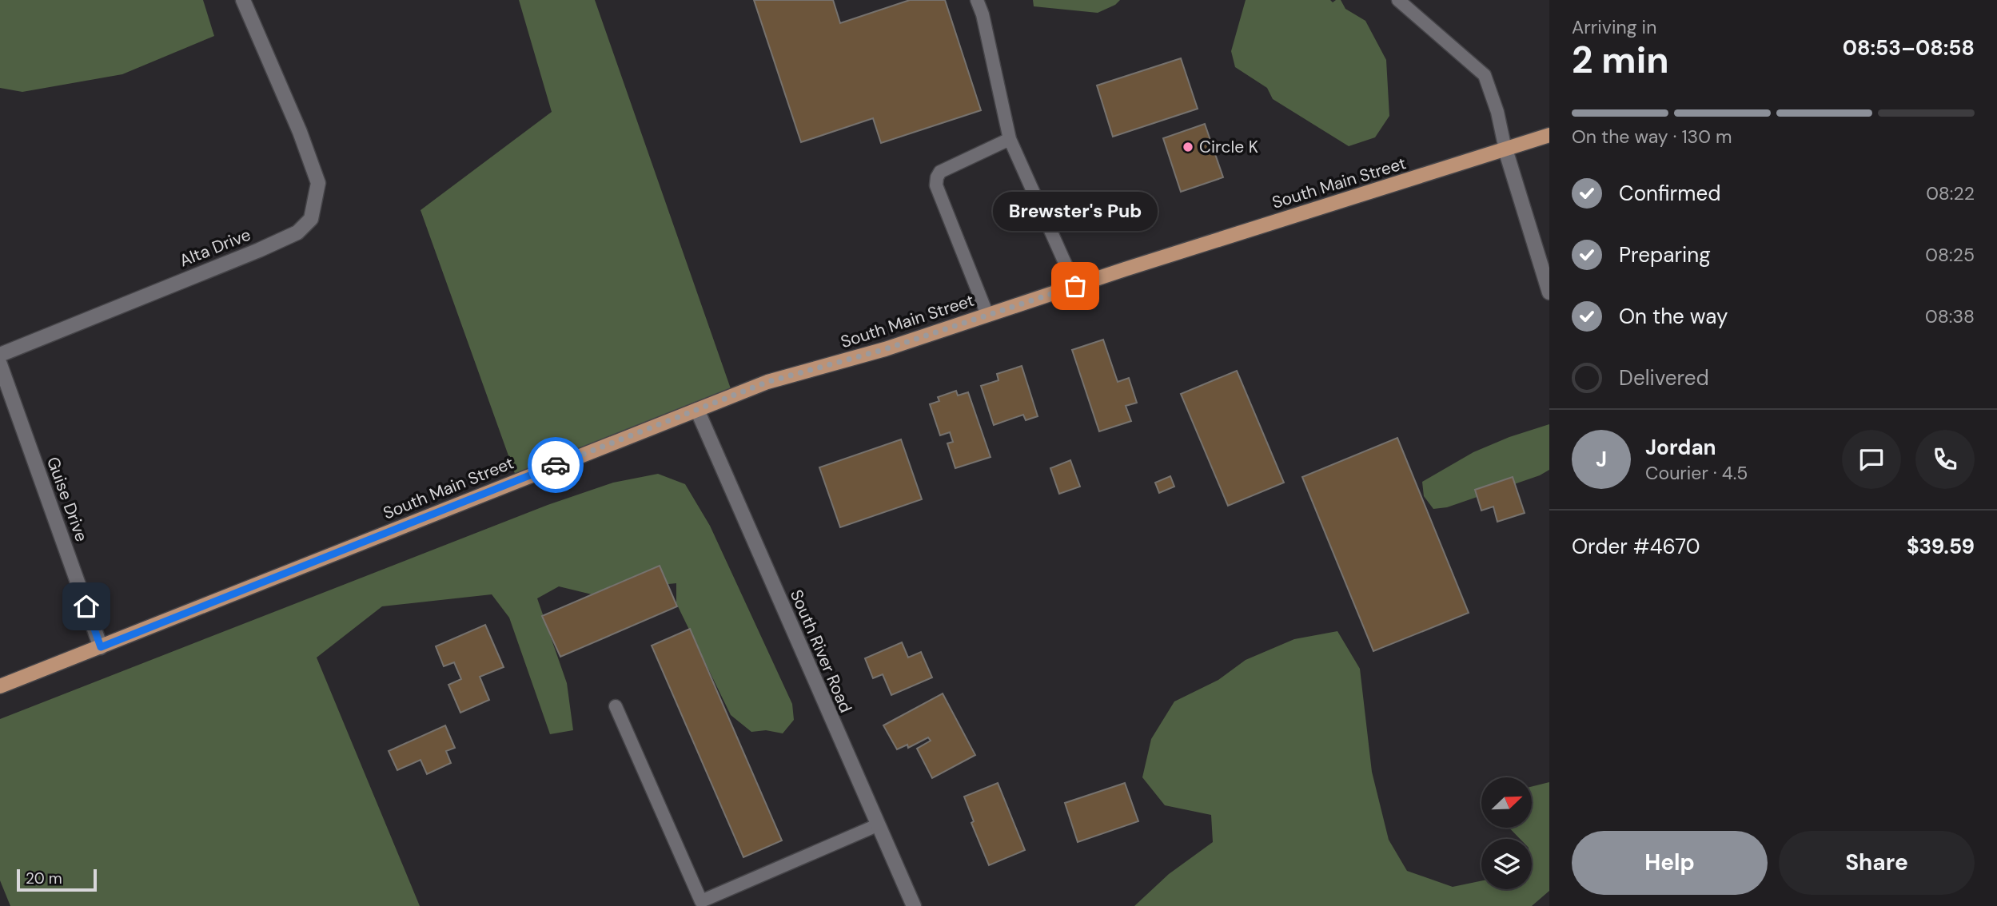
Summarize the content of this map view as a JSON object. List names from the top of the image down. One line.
{"streets":{"main road":["South Main Street"],"street":["Alta Drive","Guise Drive","South River Road"]},"crossings":[["South Main Street","Guise Drive"],["South Main Street","South River Road"]],"places":["Circle K","Brewster's Pub"],"scale_bar":"20 m","north":"top right","page":{"heading":["2 min","Arriving in","08:53–08:58"],"panel":["Jordan","Courier · 4.5","Order #4670","$39.59"],"bar":"On the way · 130 m","list":[["Confirmed","08:22"],["Preparing","08:25"],["On the way","08:38"],"Delivered"],"bubble":"Brewster's Pub","round":"J","buttons":["Help","Share"],"scale":"20 m"}}
